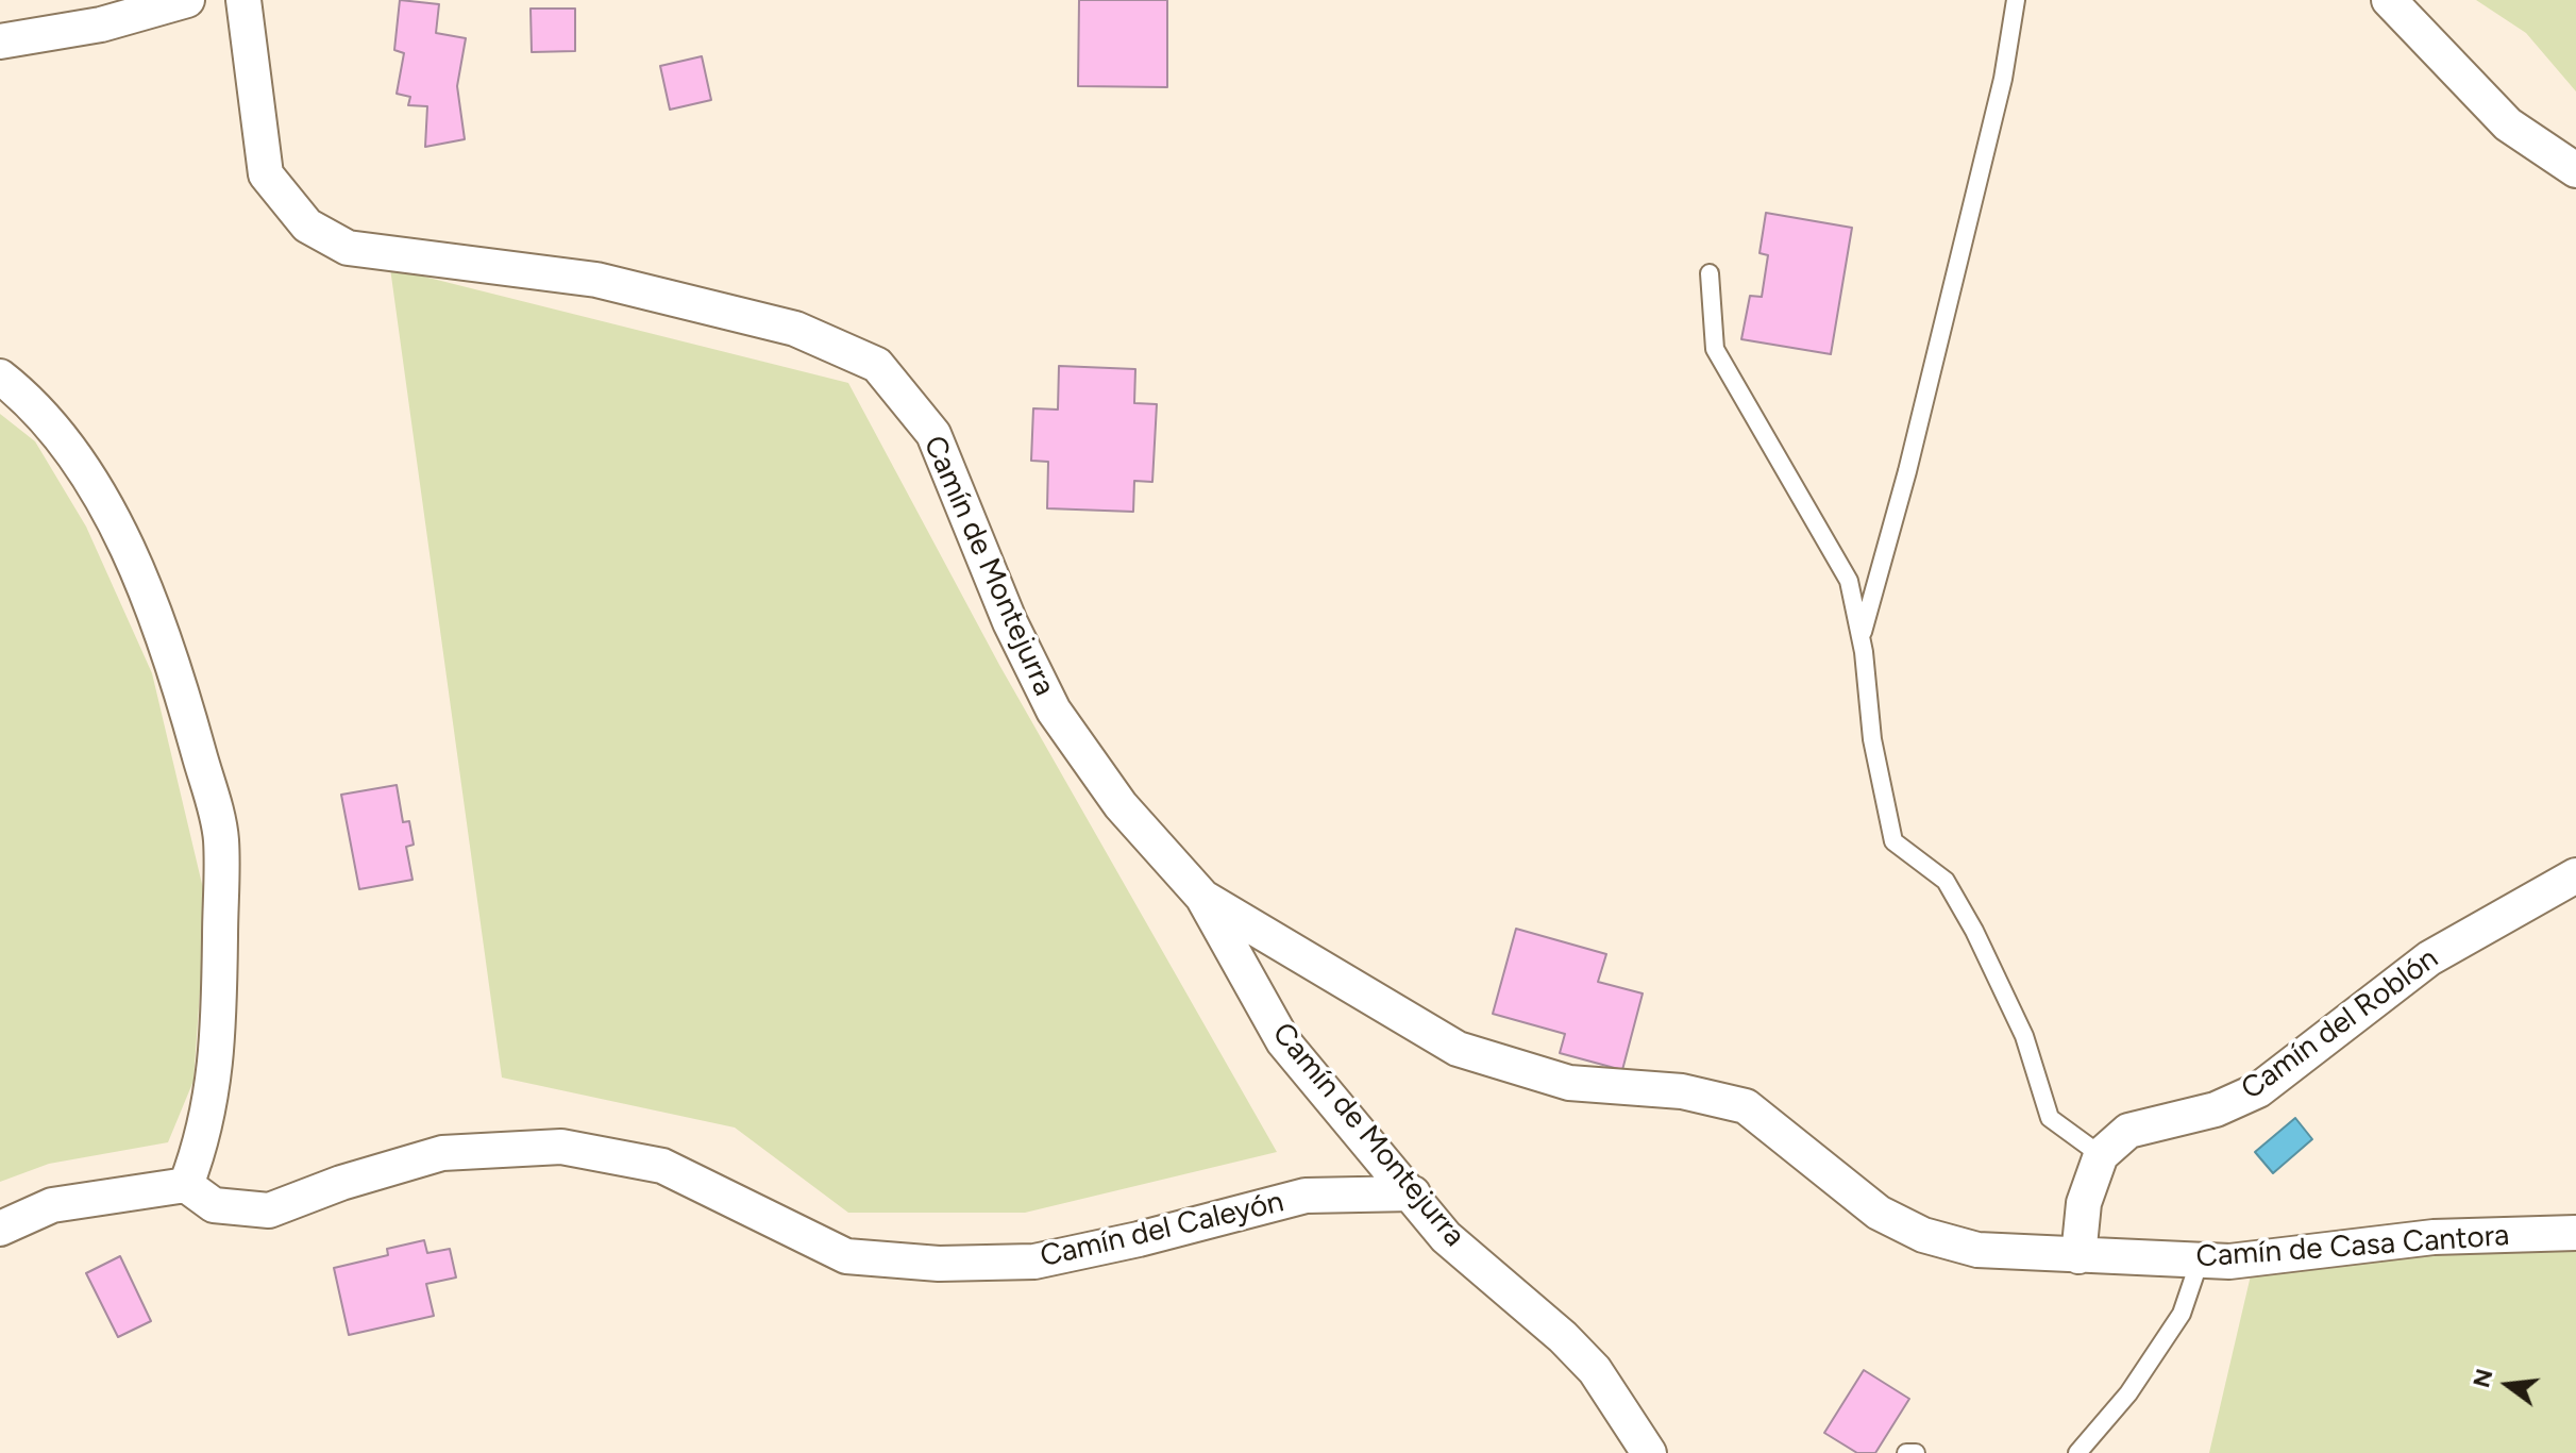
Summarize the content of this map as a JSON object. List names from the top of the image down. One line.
{"streets":{"street":["Camín de Montejurra","Camín del Roblón","Camín del Caleyón","Camín de Casa Cantora"]},"crossings":[["Camín de Montejurra","Camín del Caleyón"],["Camín de Montejurra","Camín de Casa Cantora"]],"north":"left"}
